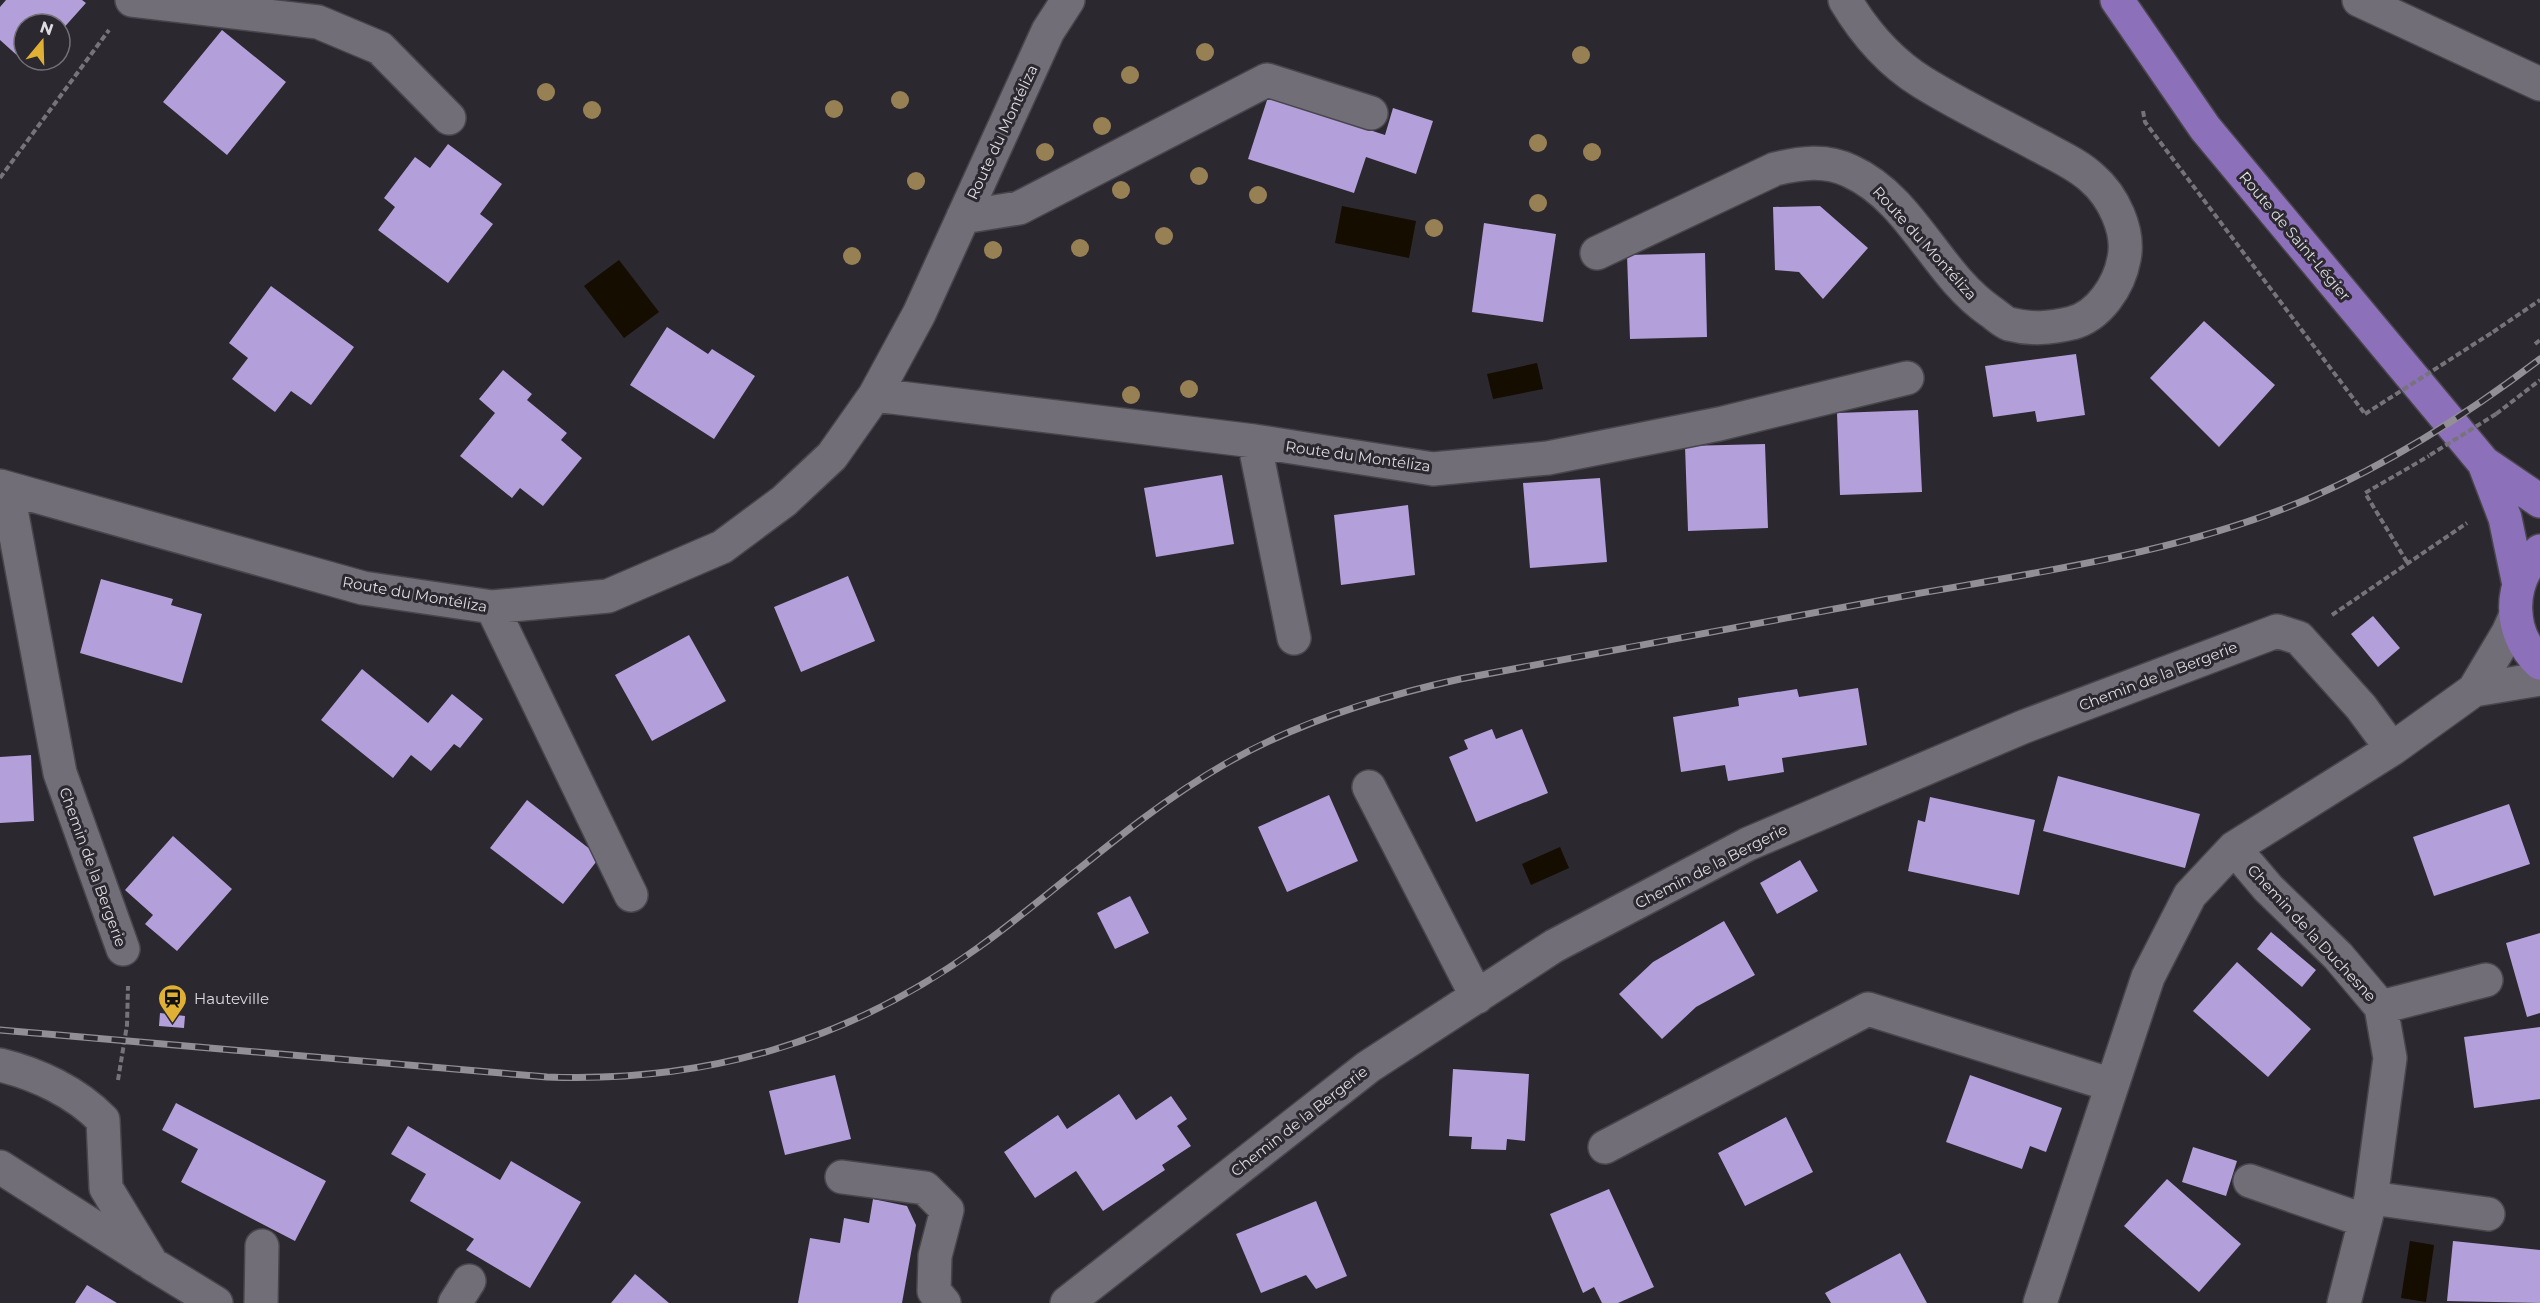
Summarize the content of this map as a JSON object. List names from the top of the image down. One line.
{"streets":{"main road":["Route de Saint-Légier"],"street":["Route du Montéliza","Chemin de la Bergerie","Chemin de la Duchesne"]},"crossings":[["Route du Montéliza","Chemin de la Bergerie"]],"places":{"station":["Hauteville"]},"north":"top"}
